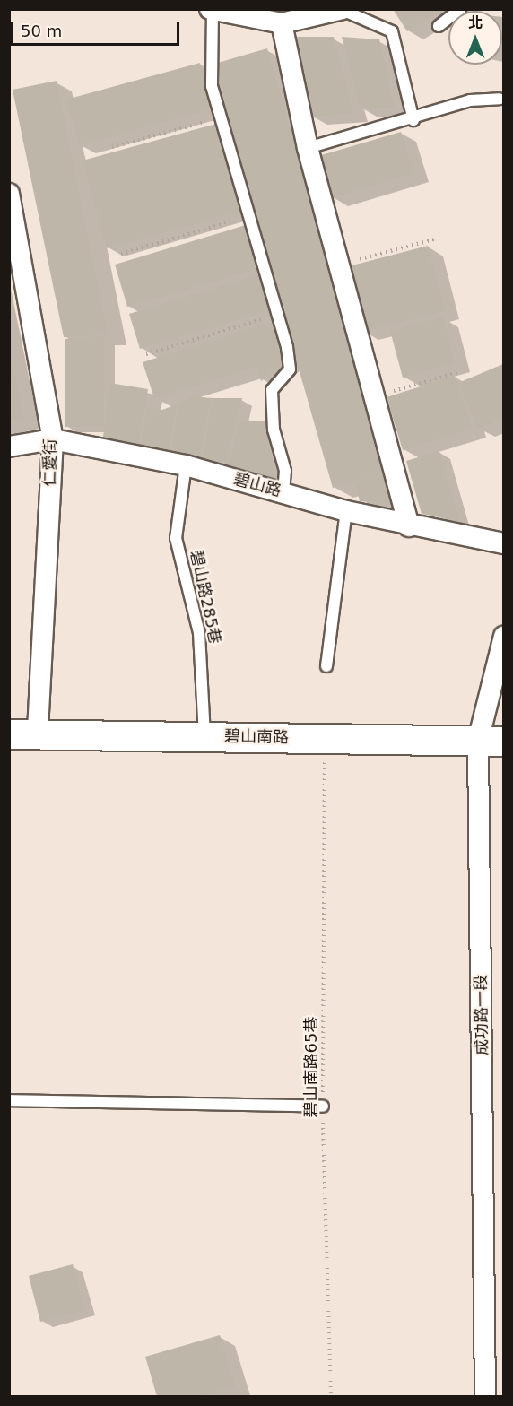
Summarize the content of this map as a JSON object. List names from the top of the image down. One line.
{"streets":{"main road":["碧山南路"],"street":["仁愛街","碧山路","成功路一段"],"lane":["碧山路285巷"],"path":["碧山南路65巷"]},"crossings":[["仁愛街","碧山路"],["仁愛街","碧山南路"],["碧山路","碧山路285巷"],["碧山路285巷","碧山南路"],["碧山南路","成功路一段"],["碧山南路","碧山南路65巷"]],"scale_bar":"50 m","north":"top"}
